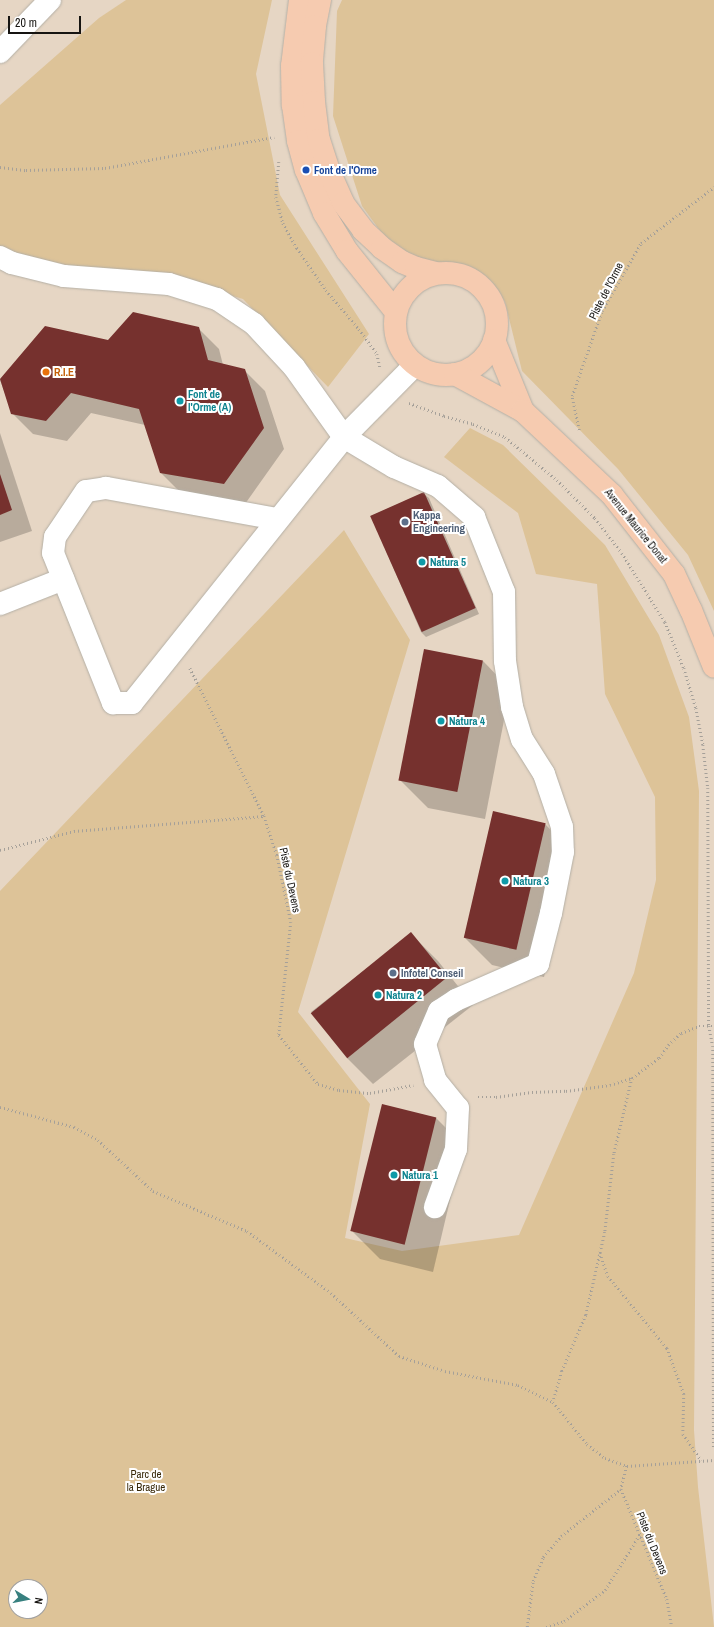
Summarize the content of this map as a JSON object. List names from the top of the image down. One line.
{"streets":{"main road":["Avenue Maurice Donat"],"path":["Piste de l'Orme","Piste du Devens"]},"crossings":[["Piste de l'Orme","Avenue Maurice Donat"]],"parks":["Parc de la Brague"],"places":["Font de l'Orme","R.I.E","Font de l'Orme (A)","Kappa Engineering","Natura 5","Natura 4","Natura 3","Infotel Conseil","Natura 2","Natura 1"],"scale_bar":"20 m","north":"right"}
